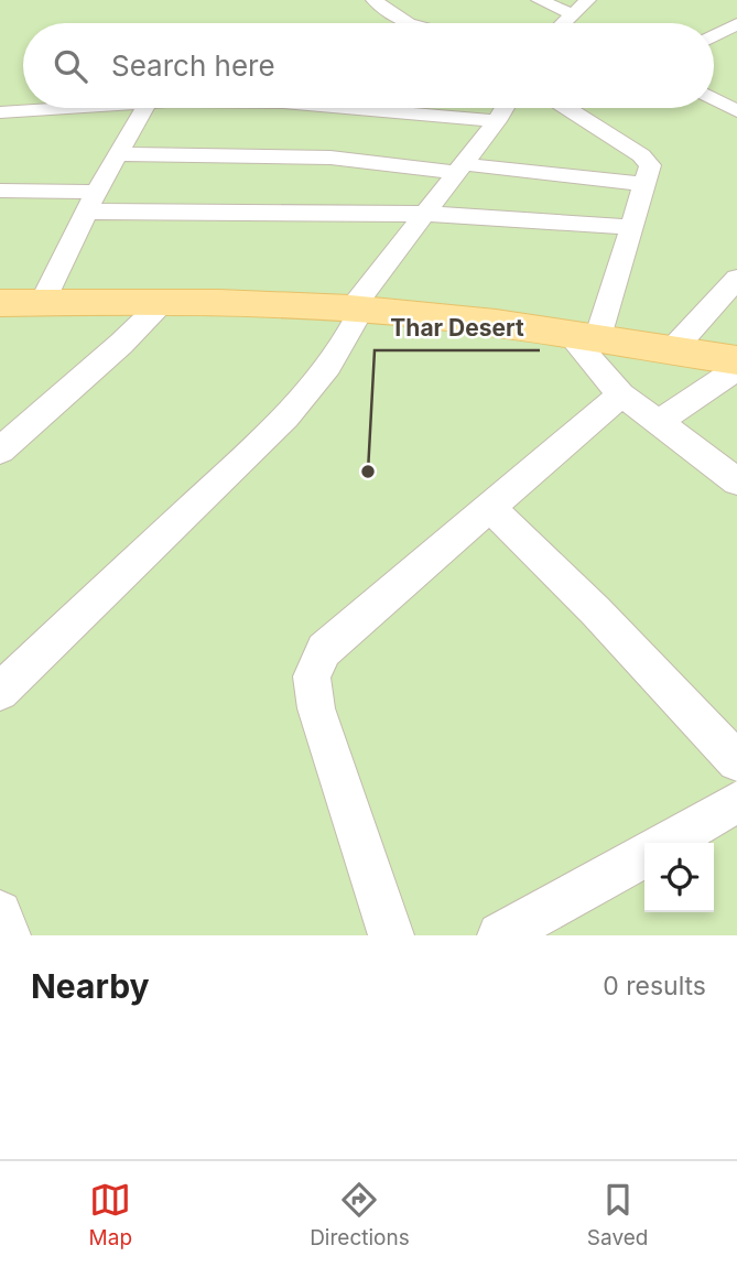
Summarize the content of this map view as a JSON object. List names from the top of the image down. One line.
{"places":["Thar Desert"],"page":{"search":"Search here","heading":["Nearby","0 results"],"nav":["Map","Directions","Saved"]}}
